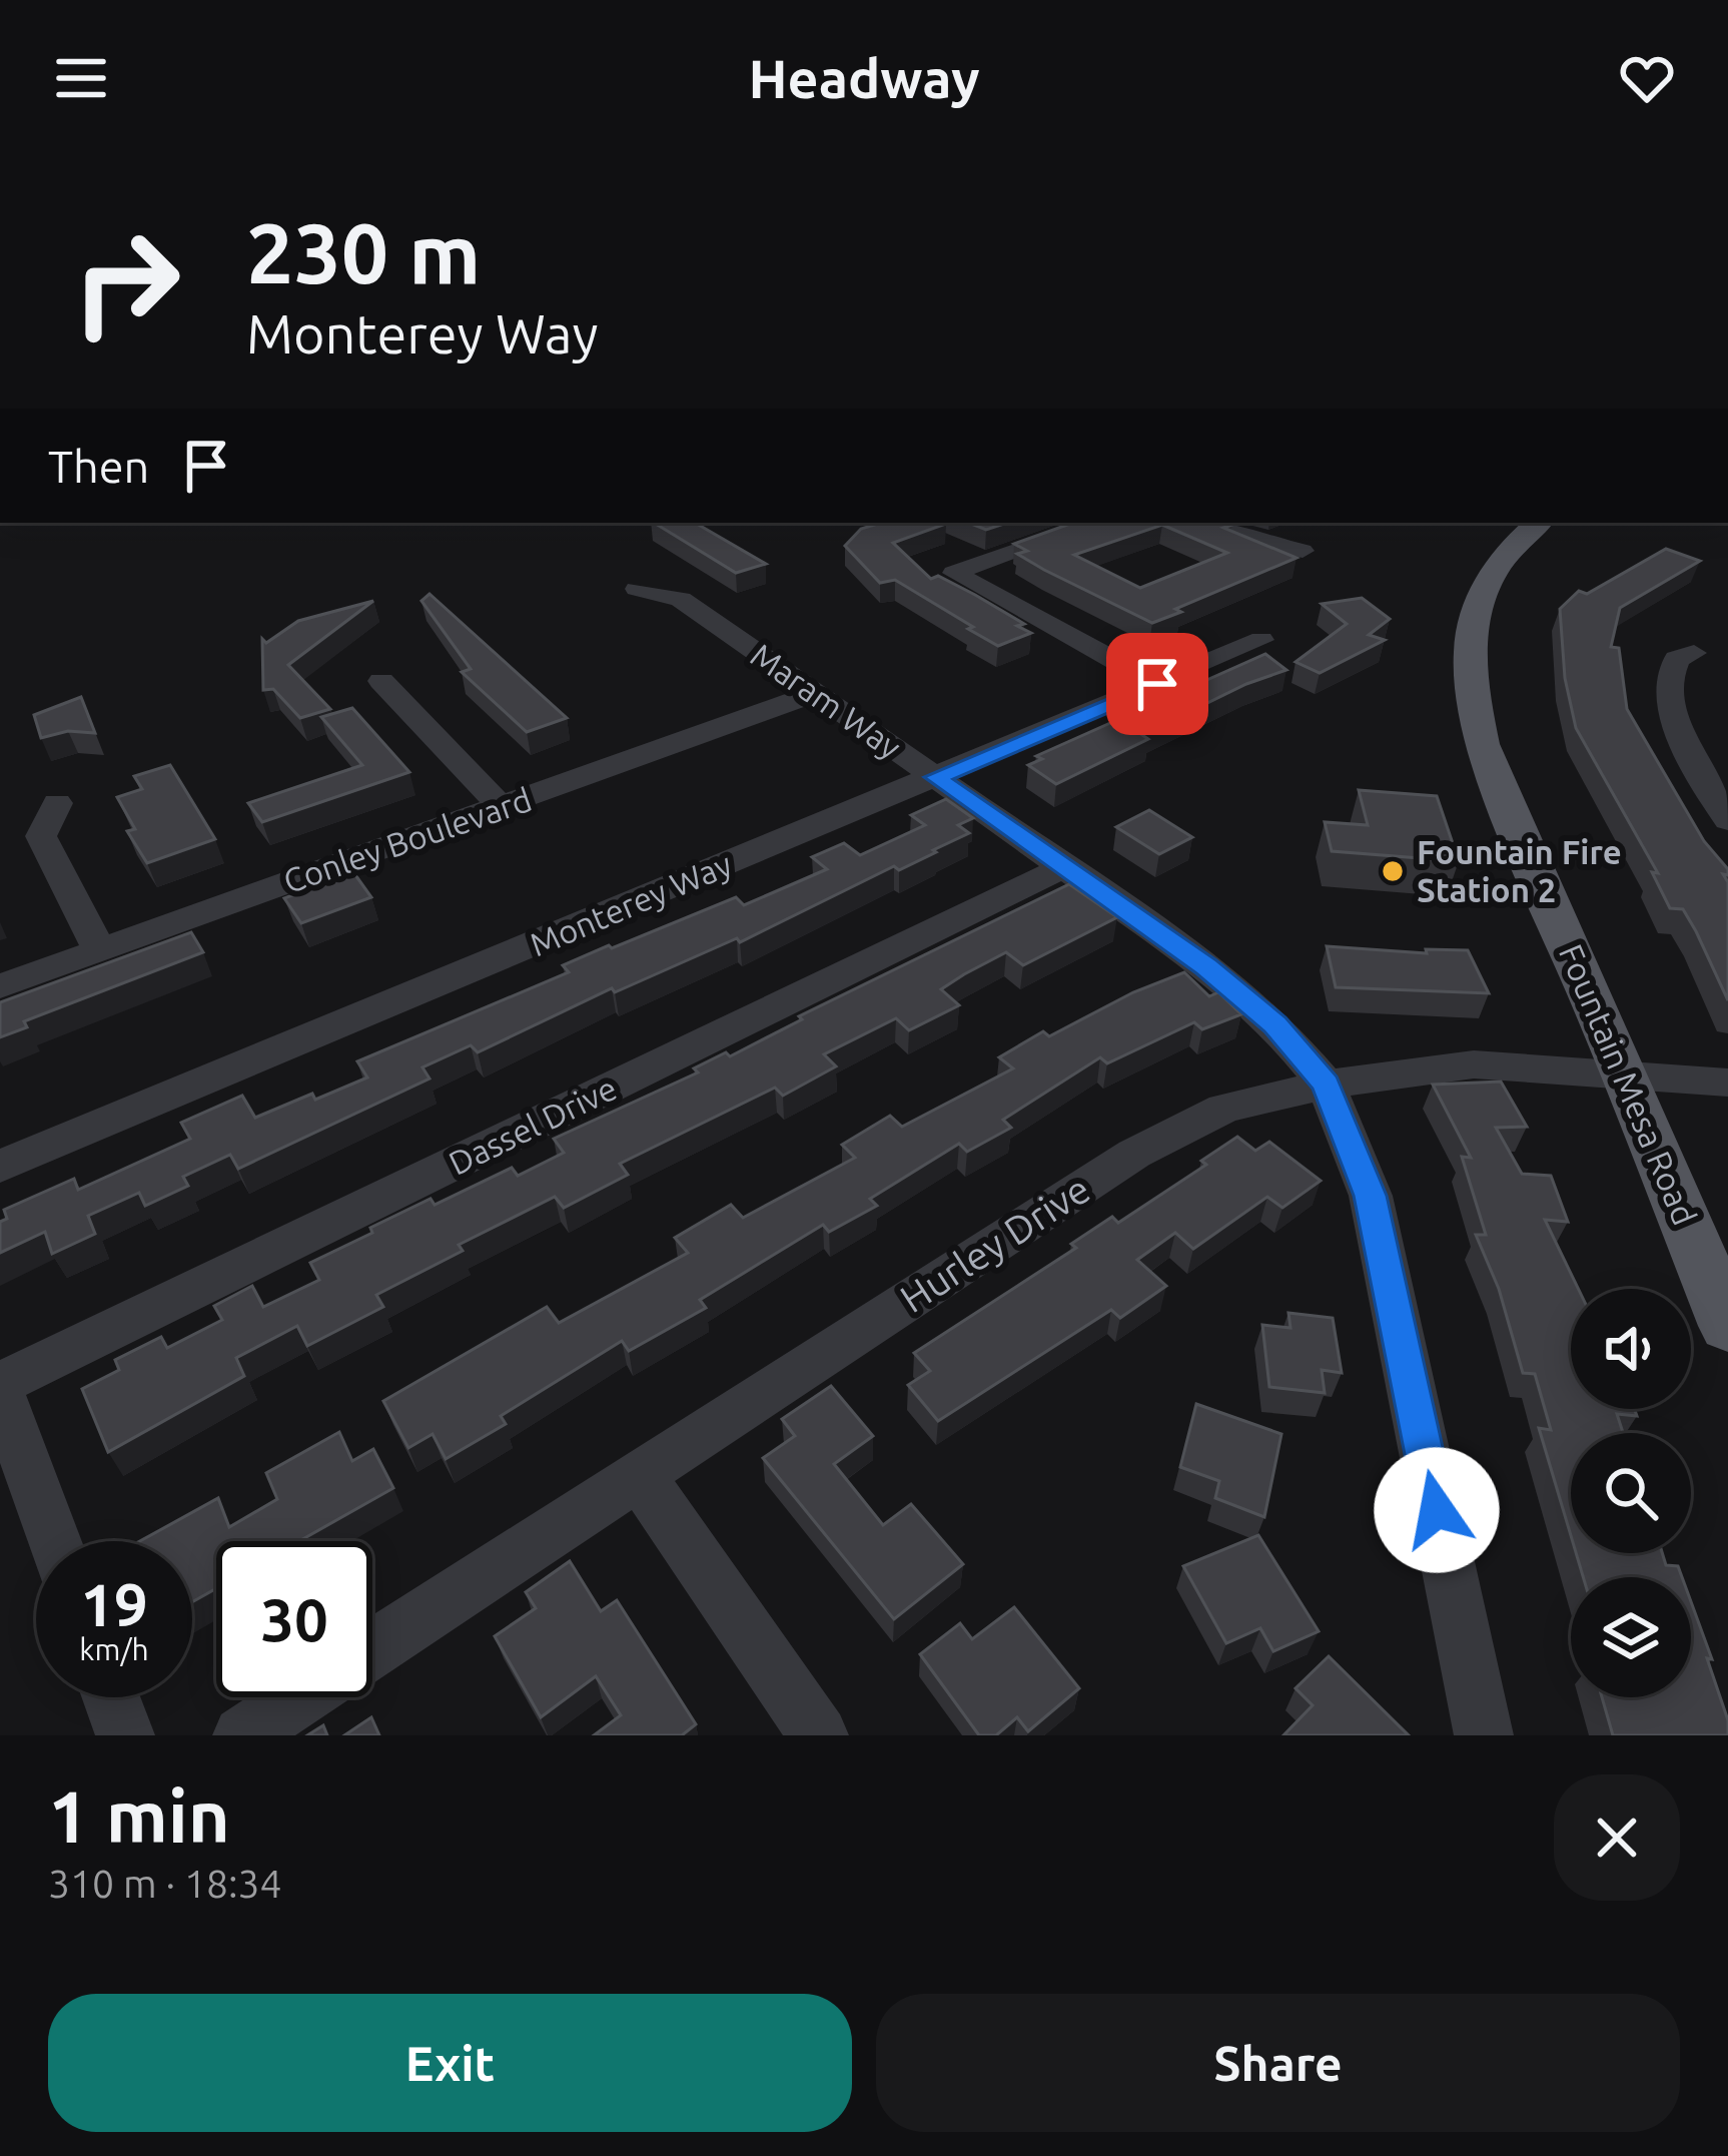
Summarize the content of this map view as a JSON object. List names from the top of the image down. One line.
{"streets":{"main road":["Fountain Mesa Road"],"street":["Maram Way","Conley Boulevard","Monterey Way","Dassel Drive","Hurley Drive"]},"crossings":[["Maram Way","Conley Boulevard"],["Maram Way","Monterey Way"],["Maram Way","Dassel Drive"],["Maram Way","Hurley Drive"],["Fountain Mesa Road","Hurley Drive"]],"places":["Fountain Fire Station 2"],"page":{"header":"Headway","turn":["230 m","Monterey Way"],"then":"Then","speed":"19 km/h","limit":"30","heading":["1 min","310 m · 18:34"],"buttons":["Exit","Share"]}}
